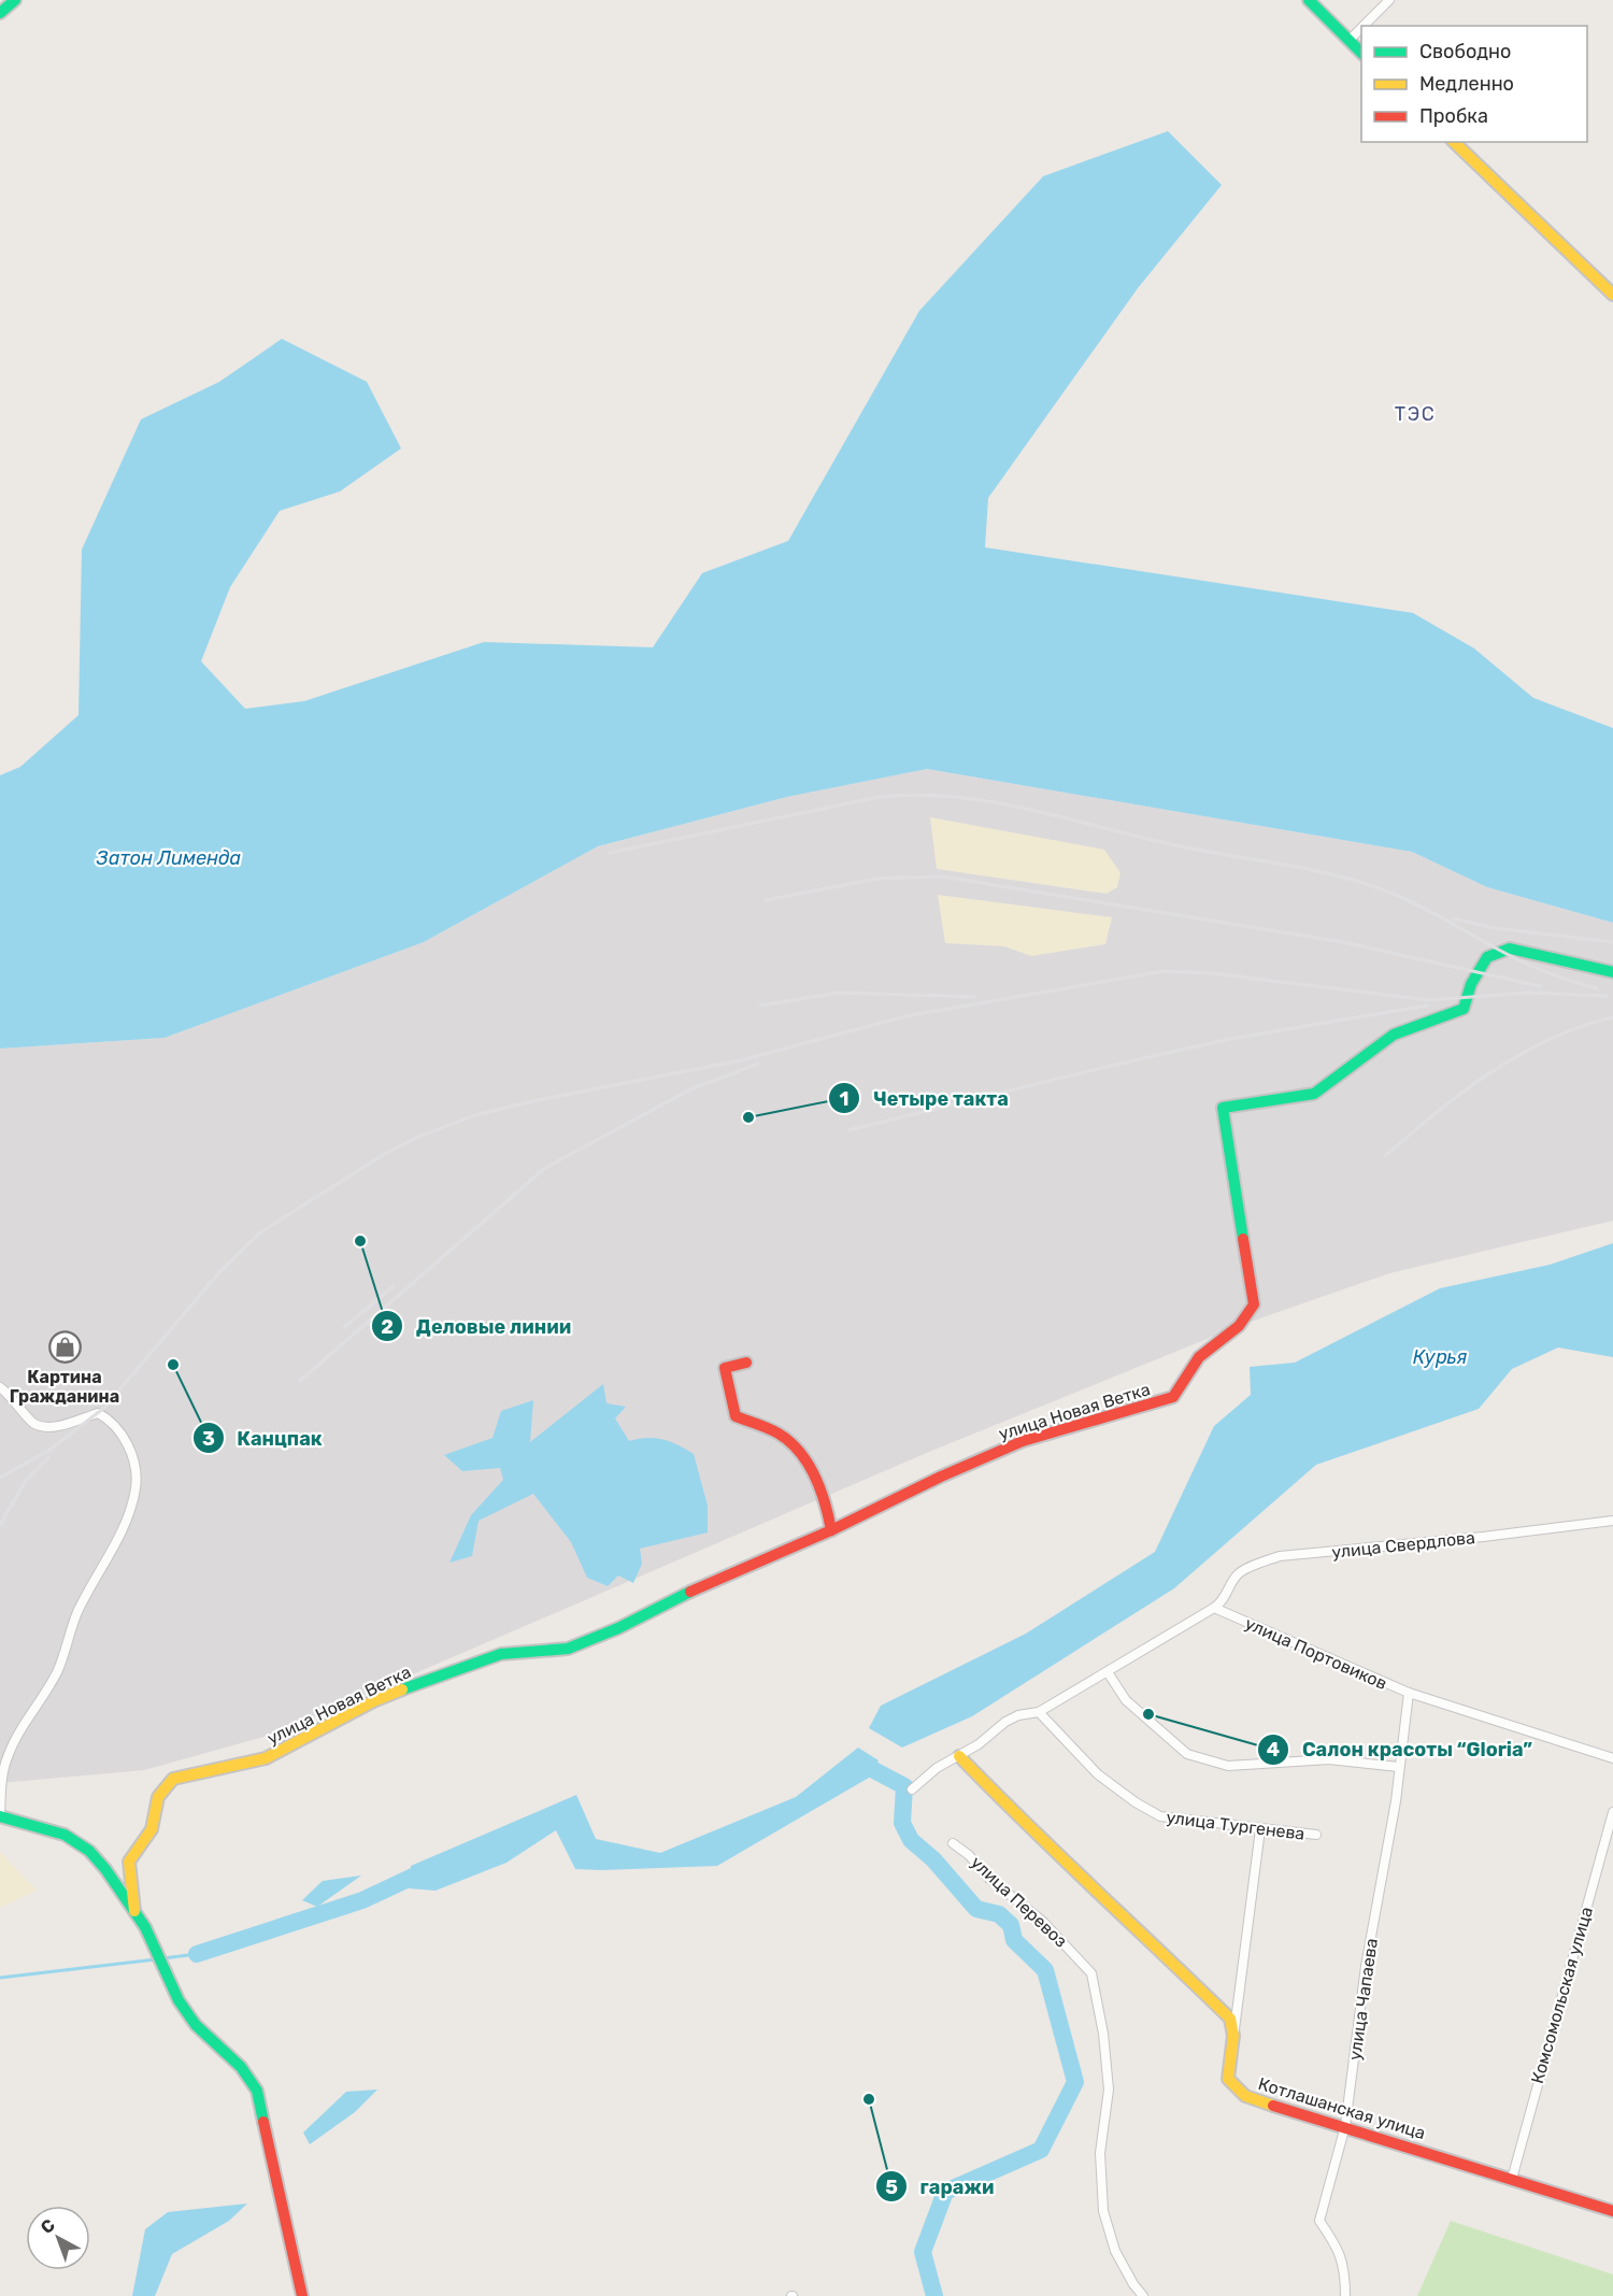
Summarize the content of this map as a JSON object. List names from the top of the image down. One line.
{"streets":{"street":["улица Новая Ветка","улица Свердлова","улица Портовиков","улица Тургенева","улица Перевоз","Комсомольская улица","улица Чапаева","Котлашанская улица"]},"crossings":[["улица Свердлова","улица Портовиков"],["улица Портовиков","улица Чапаева"],["Комсомольская улица","Котлашанская улица"],["улица Чапаева","Котлашанская улица"]],"districts":["ТЭС"],"water":["Затон Лименда","Курья"],"places":{"other":["Четыре такта","Деловые линии","Канцпак","Салон красоты “Gloria”","гаражи"],"shop":["Картина Гражданина"]},"legend":["Свободно","Медленно","Пробка"],"north":"top left"}
